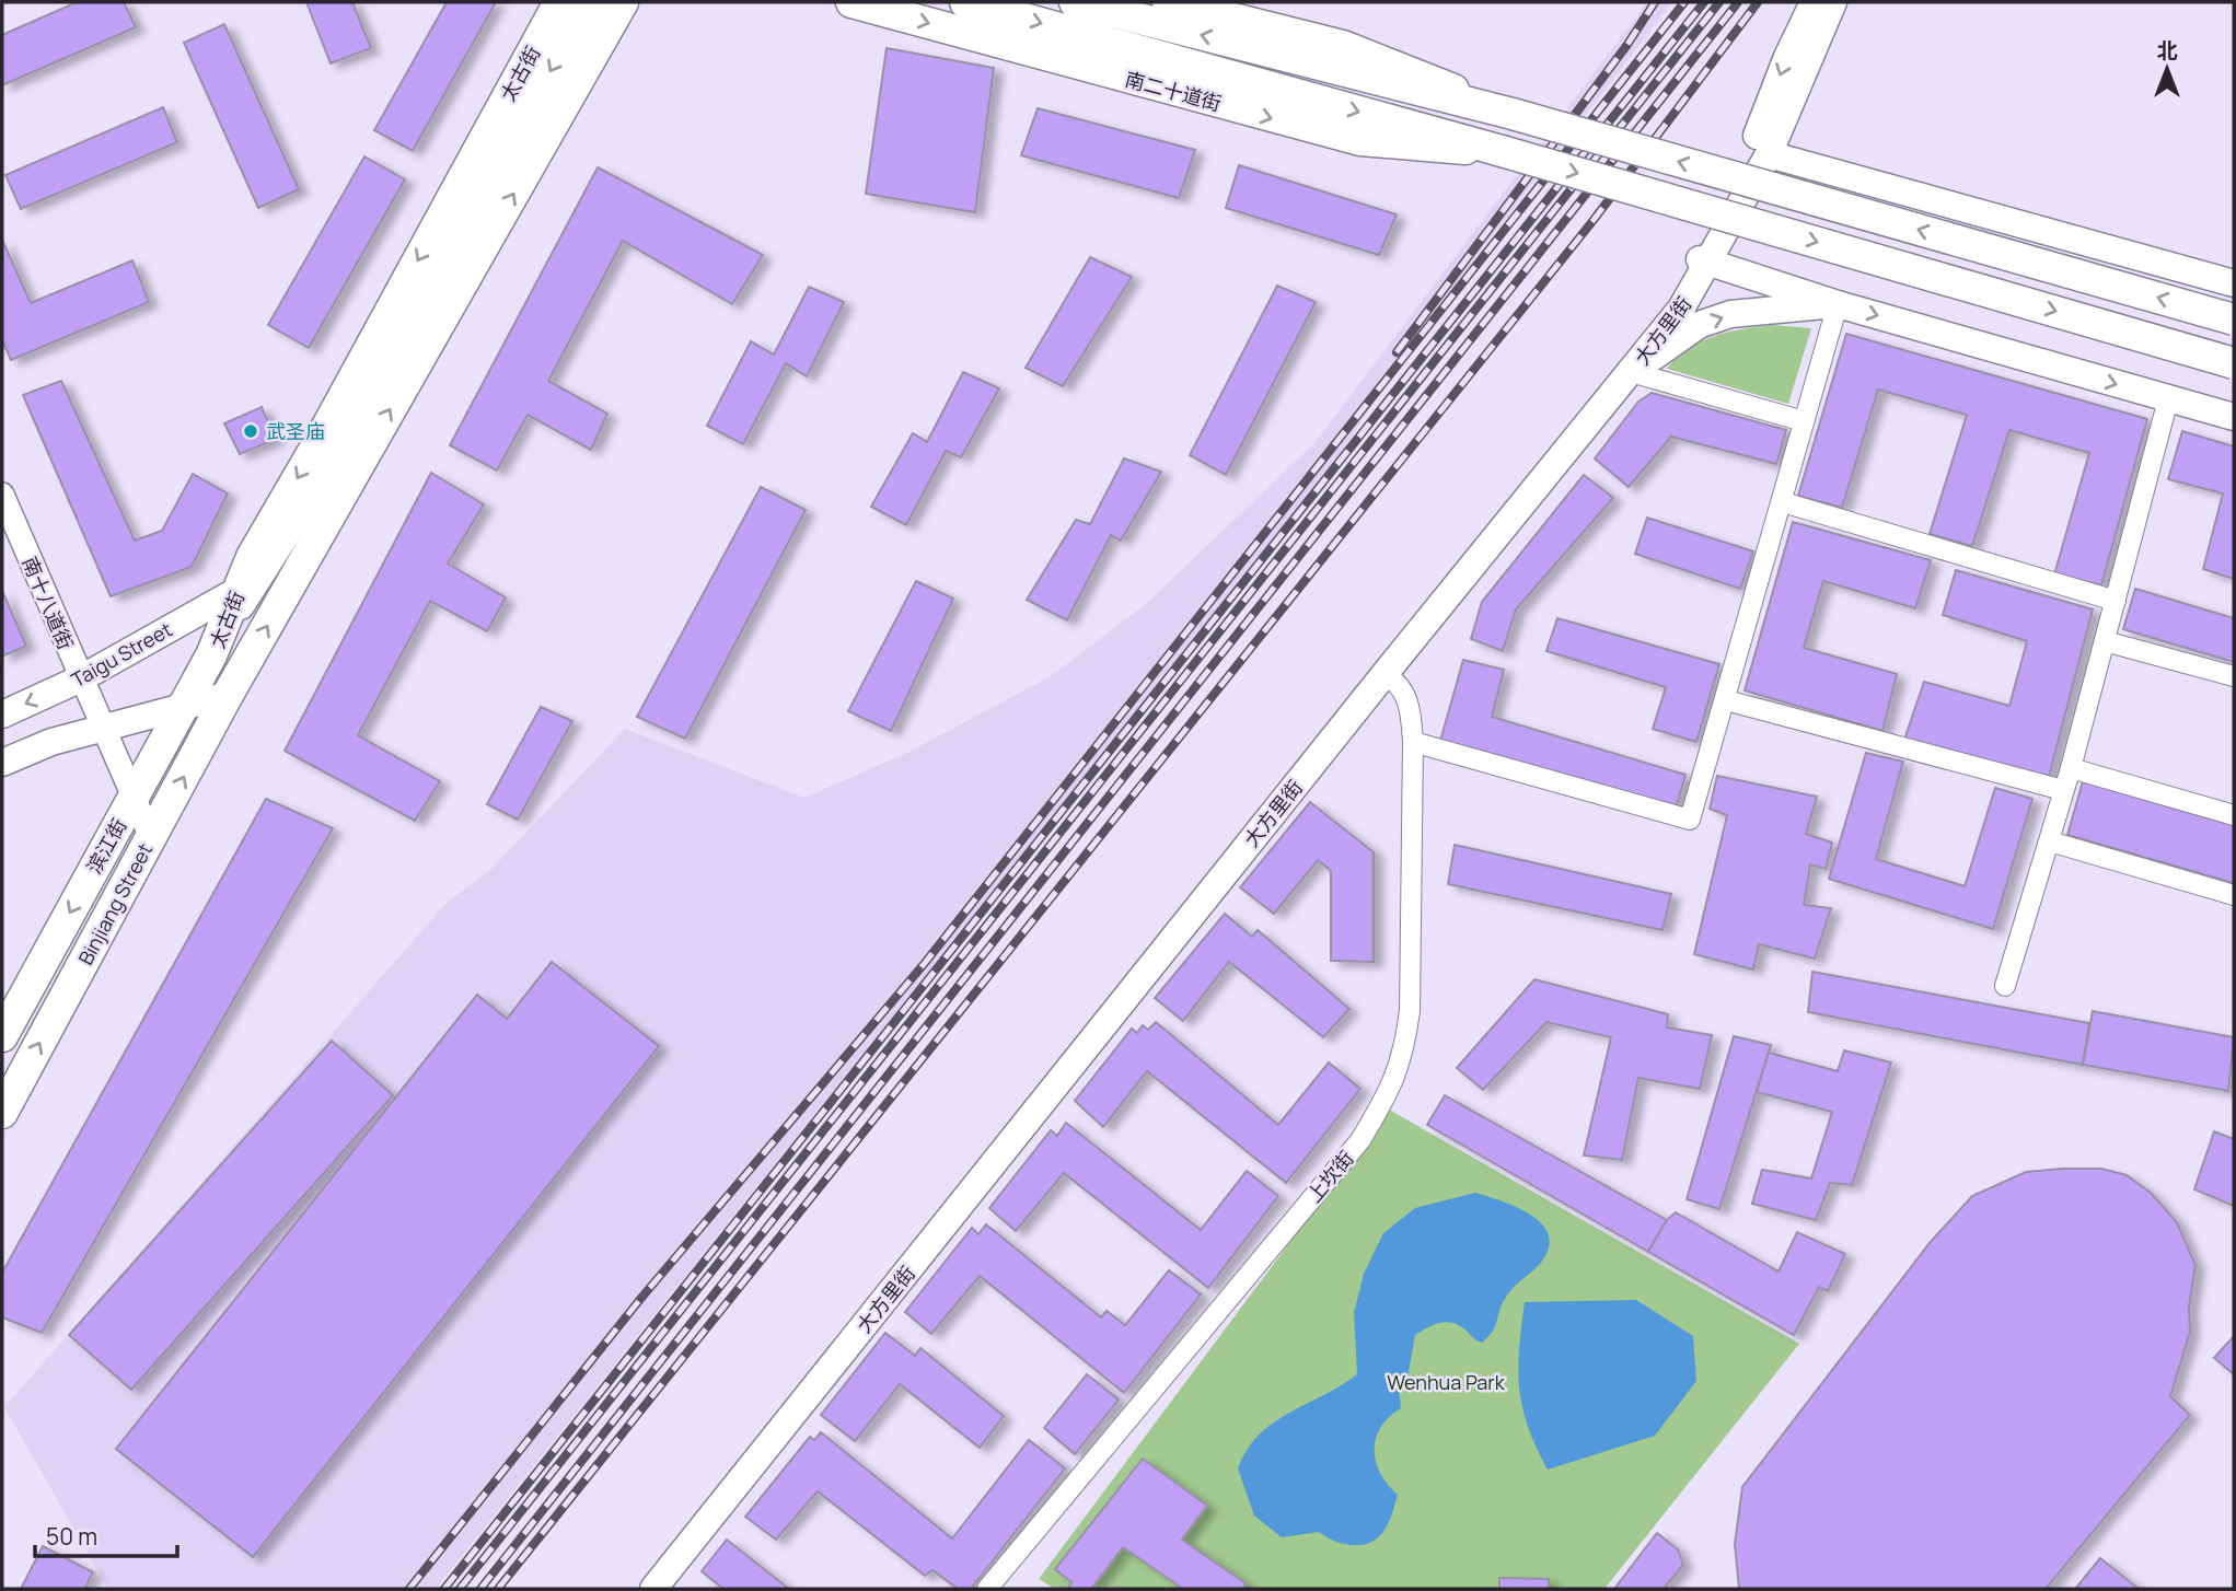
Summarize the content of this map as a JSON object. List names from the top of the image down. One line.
{"streets":{"main road":["太古街","南二十道街","大方里街","Taigu Street","滨江街","Binjiang Street"],"street":["南十八道街","上坎街"]},"crossings":[["太古街","Taigu Street"],["太古街","滨江街"],["太古街","Binjiang Street"],["大方里街","上坎街"],["南十八道街","Taigu Street"],["南十八道街","滨江街"],["南十八道街","Binjiang Street"]],"one_way":["滨江街","Binjiang Street"],"parks":["Wenhua Park"],"places":["武圣庙"],"scale_bar":"50 m","north":"top"}
